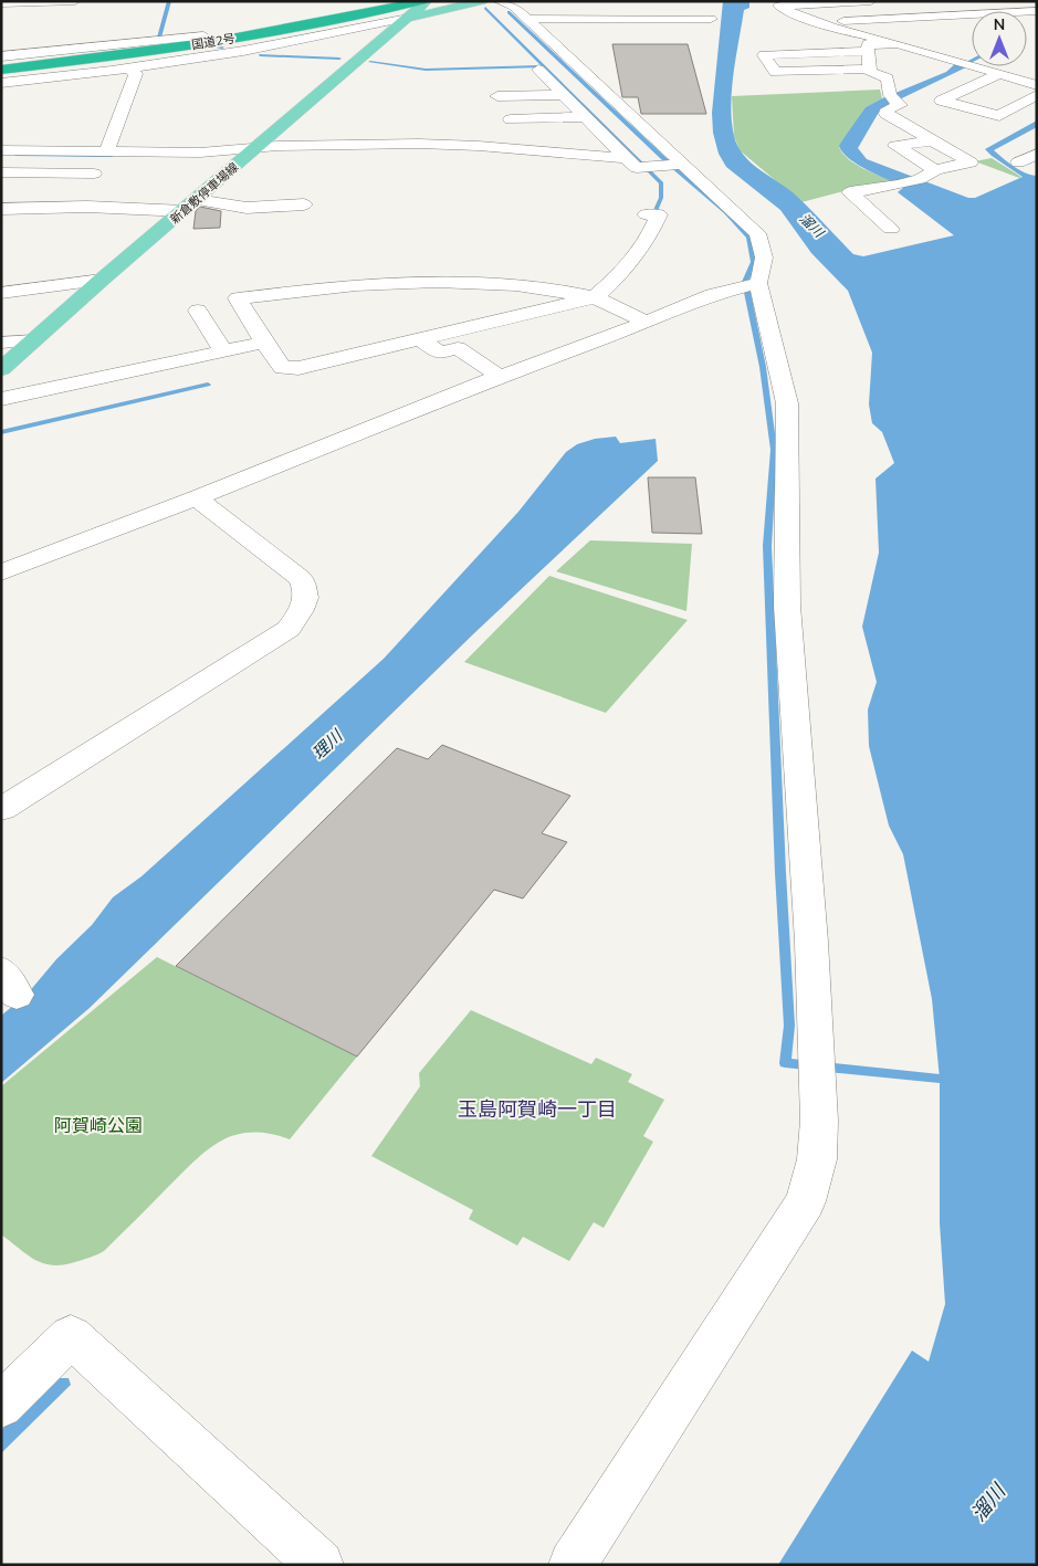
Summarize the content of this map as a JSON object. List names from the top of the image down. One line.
{"streets":{"highway":["国道2号"],"main road":["新倉敷停車場線"]},"districts":["玉島阿賀崎一丁目"],"water":["溜川","理川"],"parks":["阿賀崎公園"],"north":"top"}
